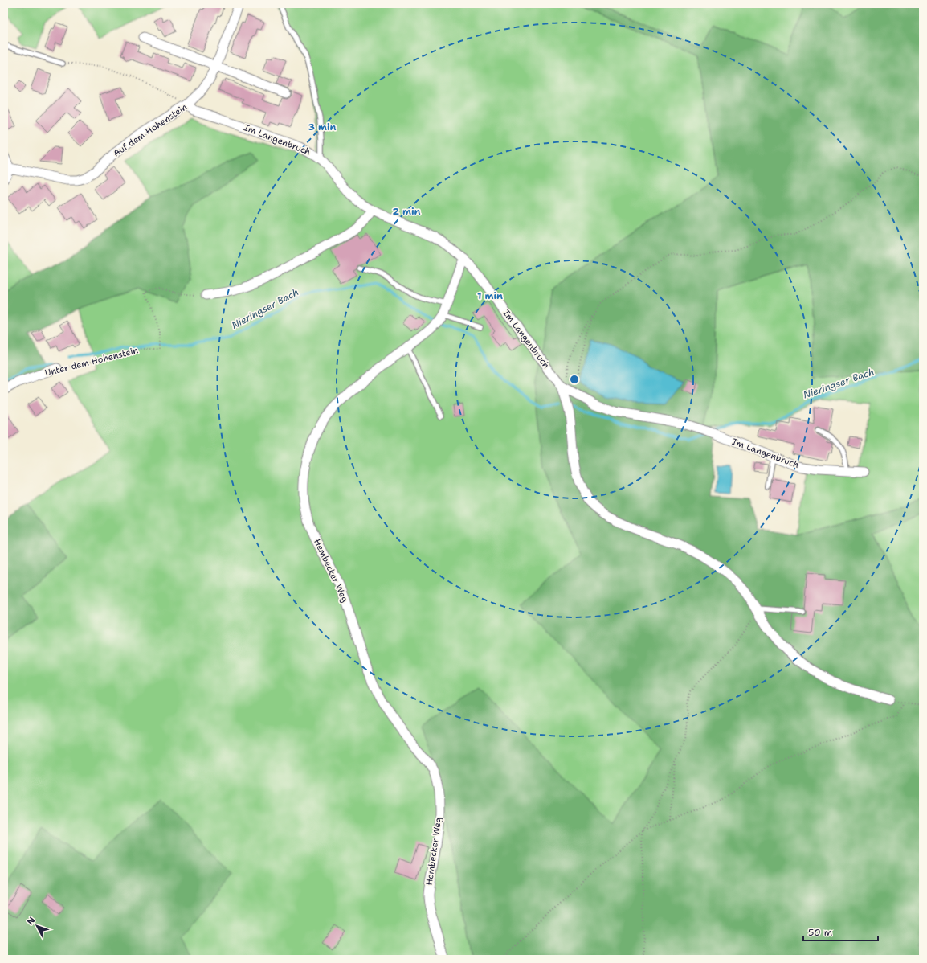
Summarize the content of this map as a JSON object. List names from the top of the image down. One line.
{"streets":{"street":["Auf dem Hohenstein","Im Langenbruch","Unter dem Hohenstein","Hembecker Weg"]},"crossings":[["Auf dem Hohenstein","Im Langenbruch"],["Im Langenbruch","Hembecker Weg"]],"water":["Nieringser Bach"],"scale_bar":"50 m","north":"top left","rings":["3 min","2 min","1 min"]}
